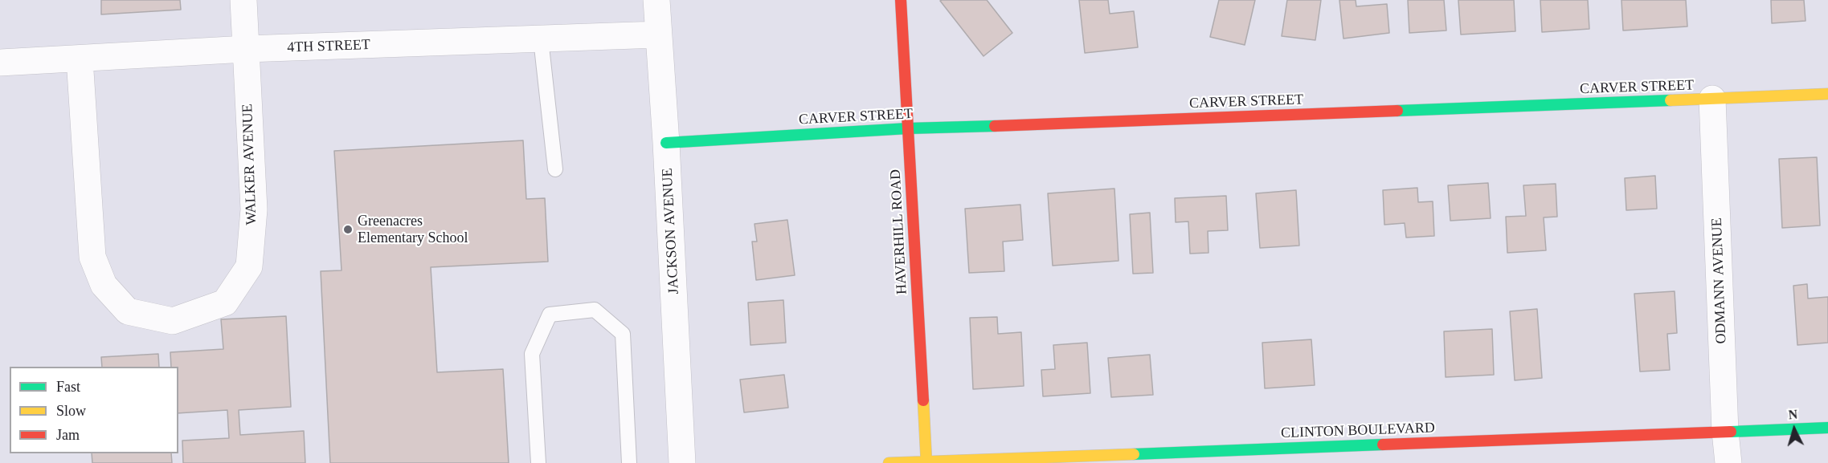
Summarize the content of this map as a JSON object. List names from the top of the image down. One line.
{"streets":{"street":["4TH STREET","CARVER STREET","WALKER AVENUE","JACKSON AVENUE","HAVERHILL ROAD","ODMANN AVENUE","CLINTON BOULEVARD"]},"crossings":[["4TH STREET","WALKER AVENUE"],["4TH STREET","JACKSON AVENUE"],["CARVER STREET","JACKSON AVENUE"],["CARVER STREET","HAVERHILL ROAD"],["CARVER STREET","ODMANN AVENUE"],["HAVERHILL ROAD","CLINTON BOULEVARD"],["ODMANN AVENUE","CLINTON BOULEVARD"]],"places":["Greenacres Elementary School"],"legend":["Fast","Slow","Jam"],"north":"top"}
